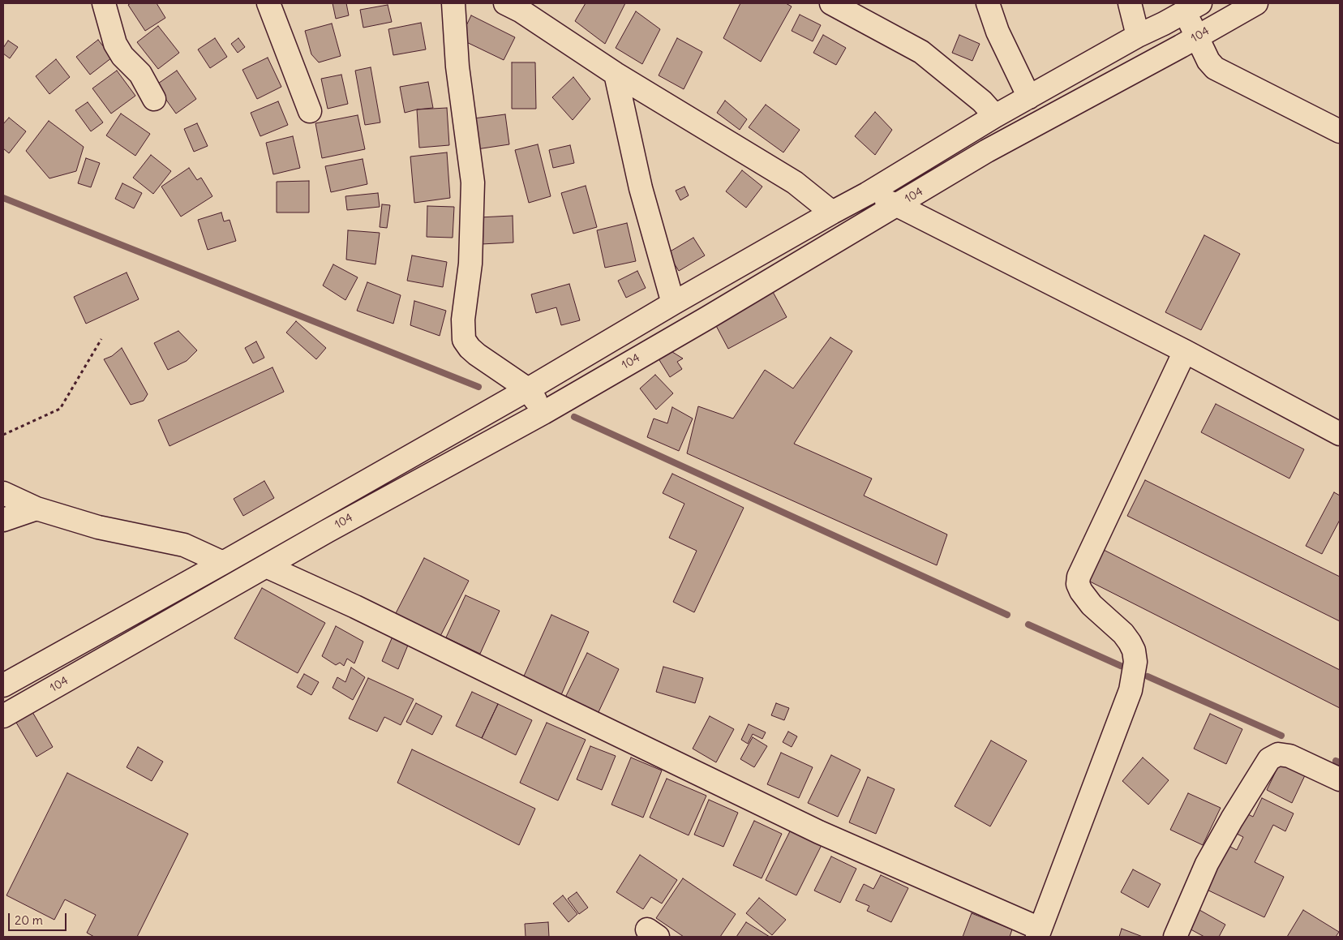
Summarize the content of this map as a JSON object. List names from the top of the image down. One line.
{"streets":{"street":["104"]},"scale_bar":"20 m"}
